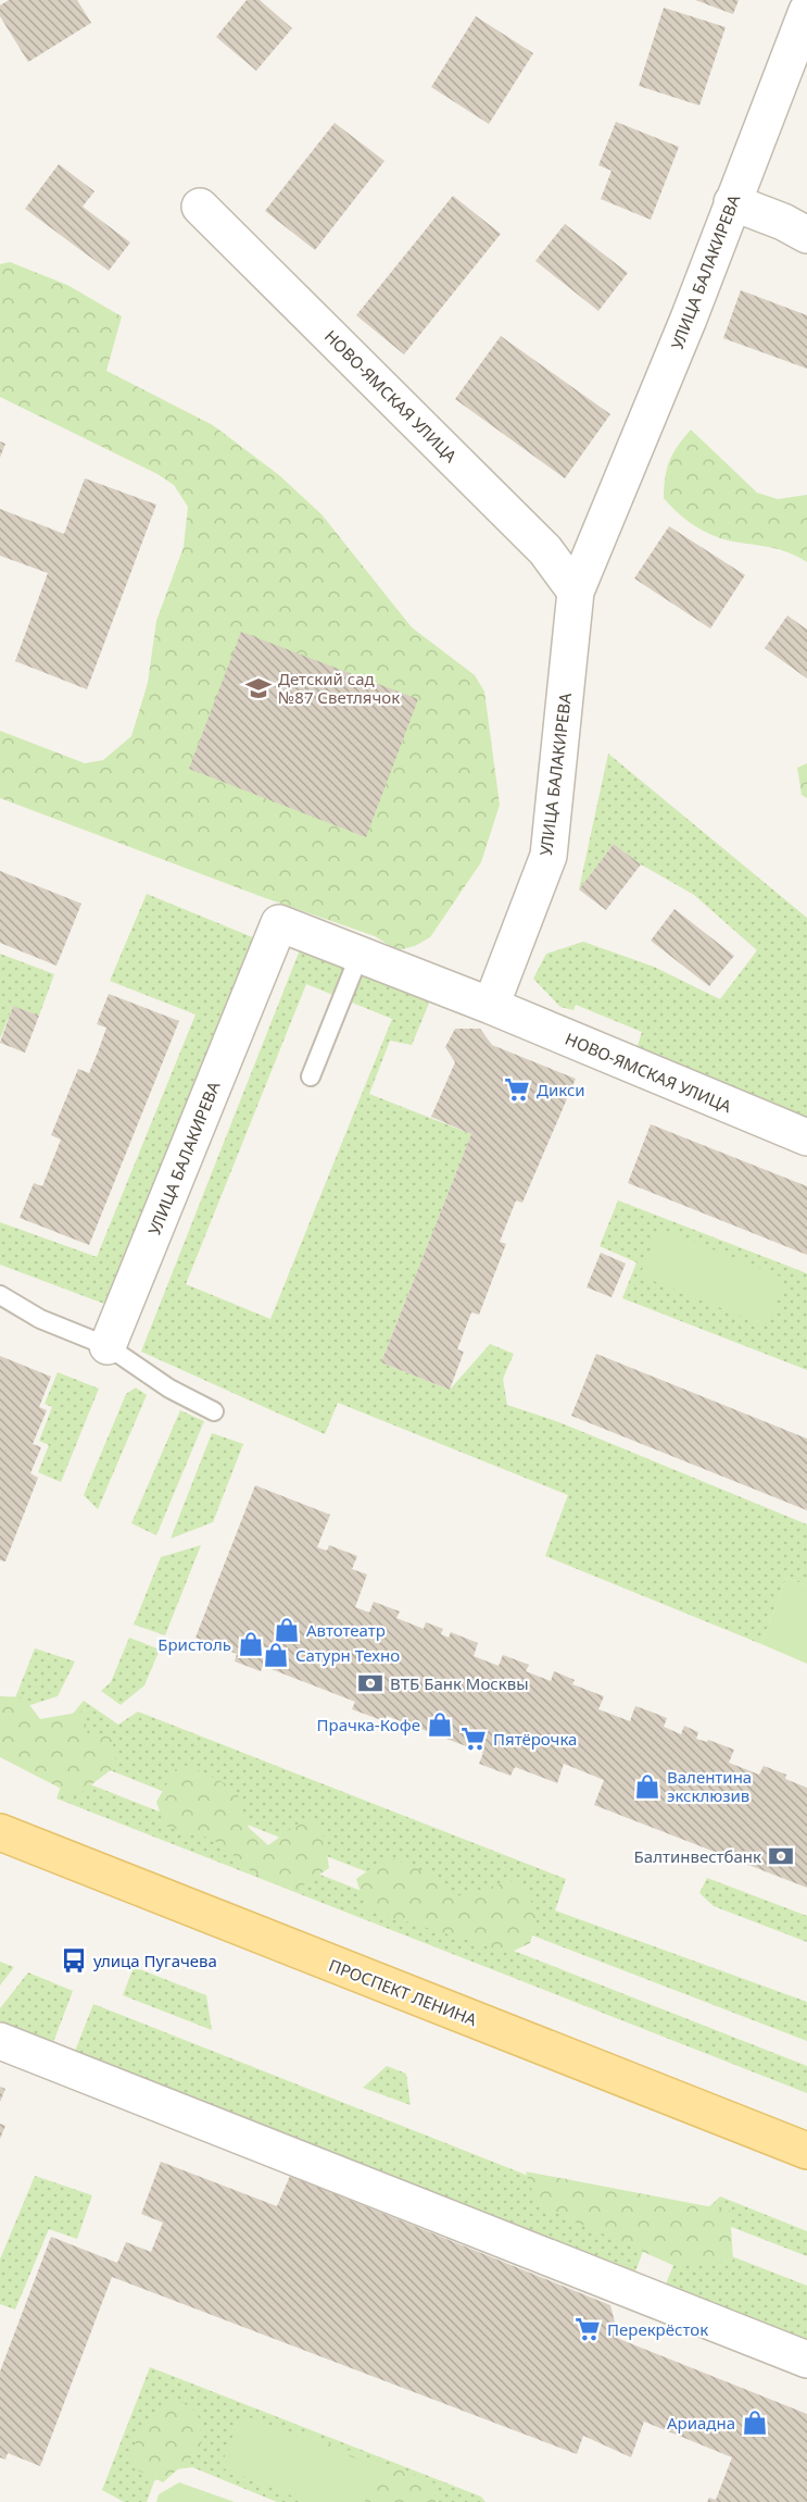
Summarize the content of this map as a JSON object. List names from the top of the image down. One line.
{"streets":{"main road":["ПРОСПЕКТ ЛЕНИНА"],"street":["УЛИЦА БАЛАКИРЕВА","НОВО-ЯМСКАЯ УЛИЦА"]},"crossings":[["УЛИЦА БАЛАКИРЕВА","НОВО-ЯМСКАЯ УЛИЦА"]],"places":{"school or university":["Детский сад №87 Светлячок"],"supermarket":["Дикси","Пятёрочка","Перекрёсток"],"shop":["Автотеатр","Бристоль","Сатурн Техно","Прачка-Кофе","Валентина эксклюзив","Ариадна"],"bank":["ВТБ Банк Москвы","Балтинвестбанк"],"bus stop":["улица Пугачева"]}}
